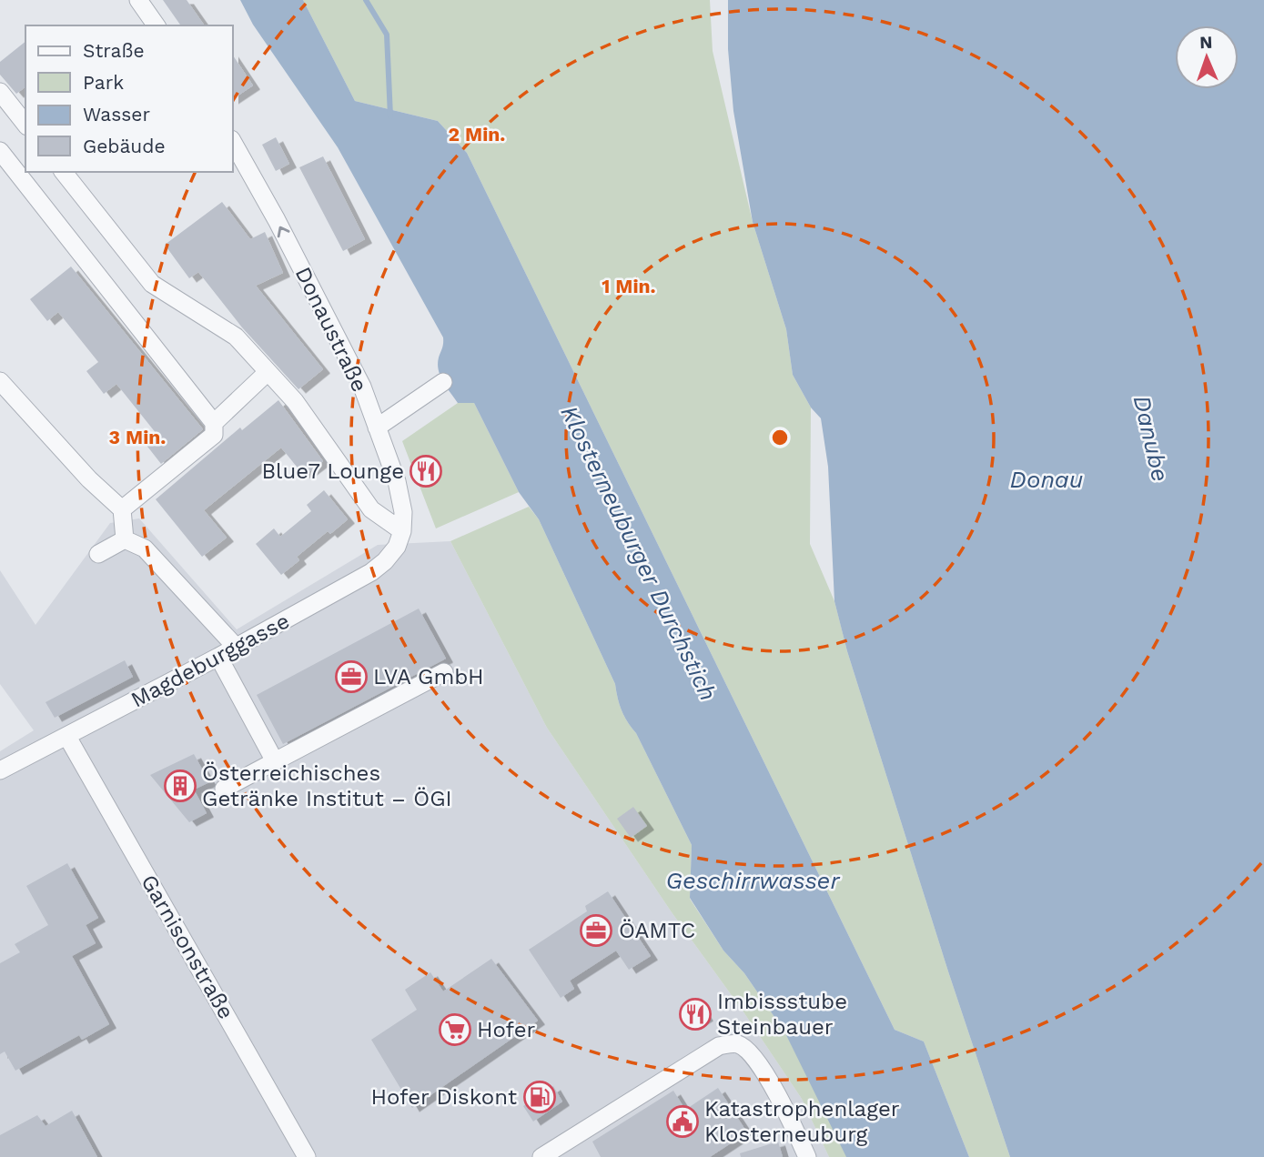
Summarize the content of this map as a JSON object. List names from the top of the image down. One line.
{"streets":{"street":["Donaustraße","Magdeburggasse","Garnisonstraße"]},"crossings":[["Donaustraße","Magdeburggasse"],["Magdeburggasse","Garnisonstraße"]],"water":["Danube","Donau","Klosterneuburger Durchstich","Geschirrwasser"],"places":{"restaurant":["Blue7 Lounge","Imbissstube Steinbauer"],"office":["LVA GmbH","ÖAMTC"],"building":["Österreichisches Getränke Institut – ÖGI"],"supermarket":["Hofer"],"fuel station":["Hofer Diskont"],"public building":["Katastrophenlager Klosterneuburg"]},"legend":["Straße","Park","Wasser","Gebäude"],"north":"top","rings":["2 Min.","1 Min.","3 Min."]}
